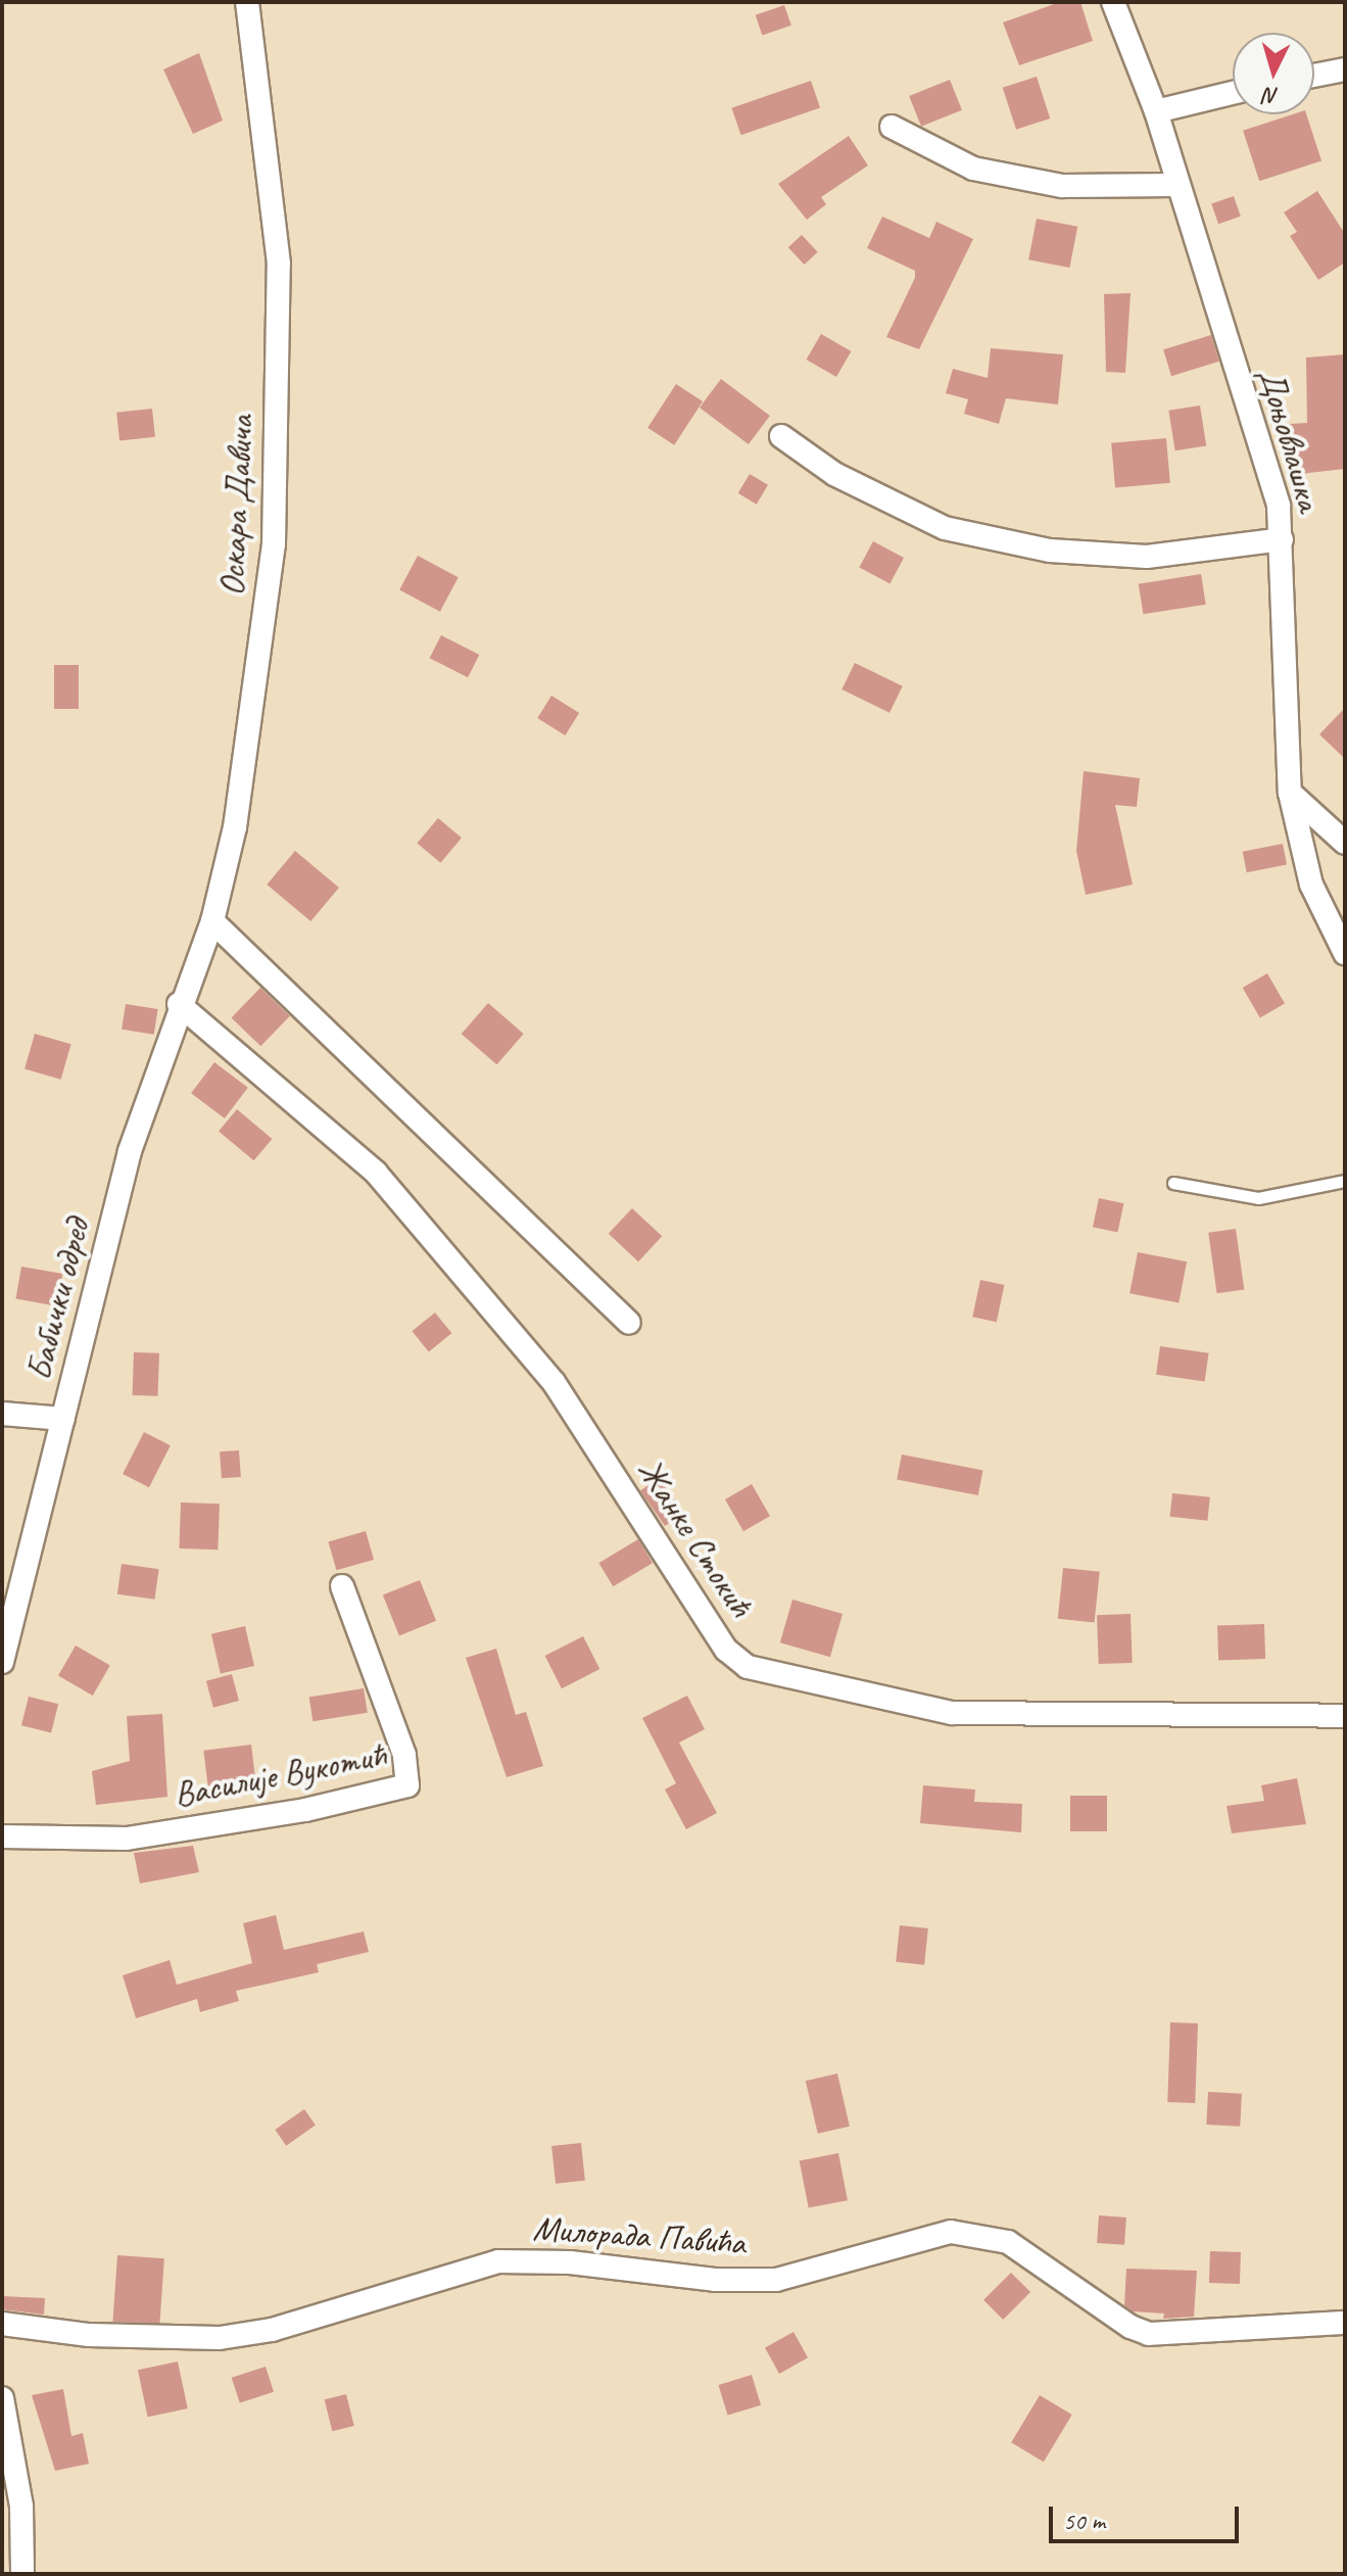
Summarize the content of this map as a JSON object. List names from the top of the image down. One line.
{"streets":{"street":["Доњовлашка","Оскара Давича","Бабички одред","Жанке Стокић","Василије Вукотић","Милорада Павића"]},"crossings":[["Оскара Давича","Бабички одред"],["Оскара Давича","Жанке Стокић"],["Бабички одред","Жанке Стокић"]],"scale_bar":"50 m","north":"bottom"}
